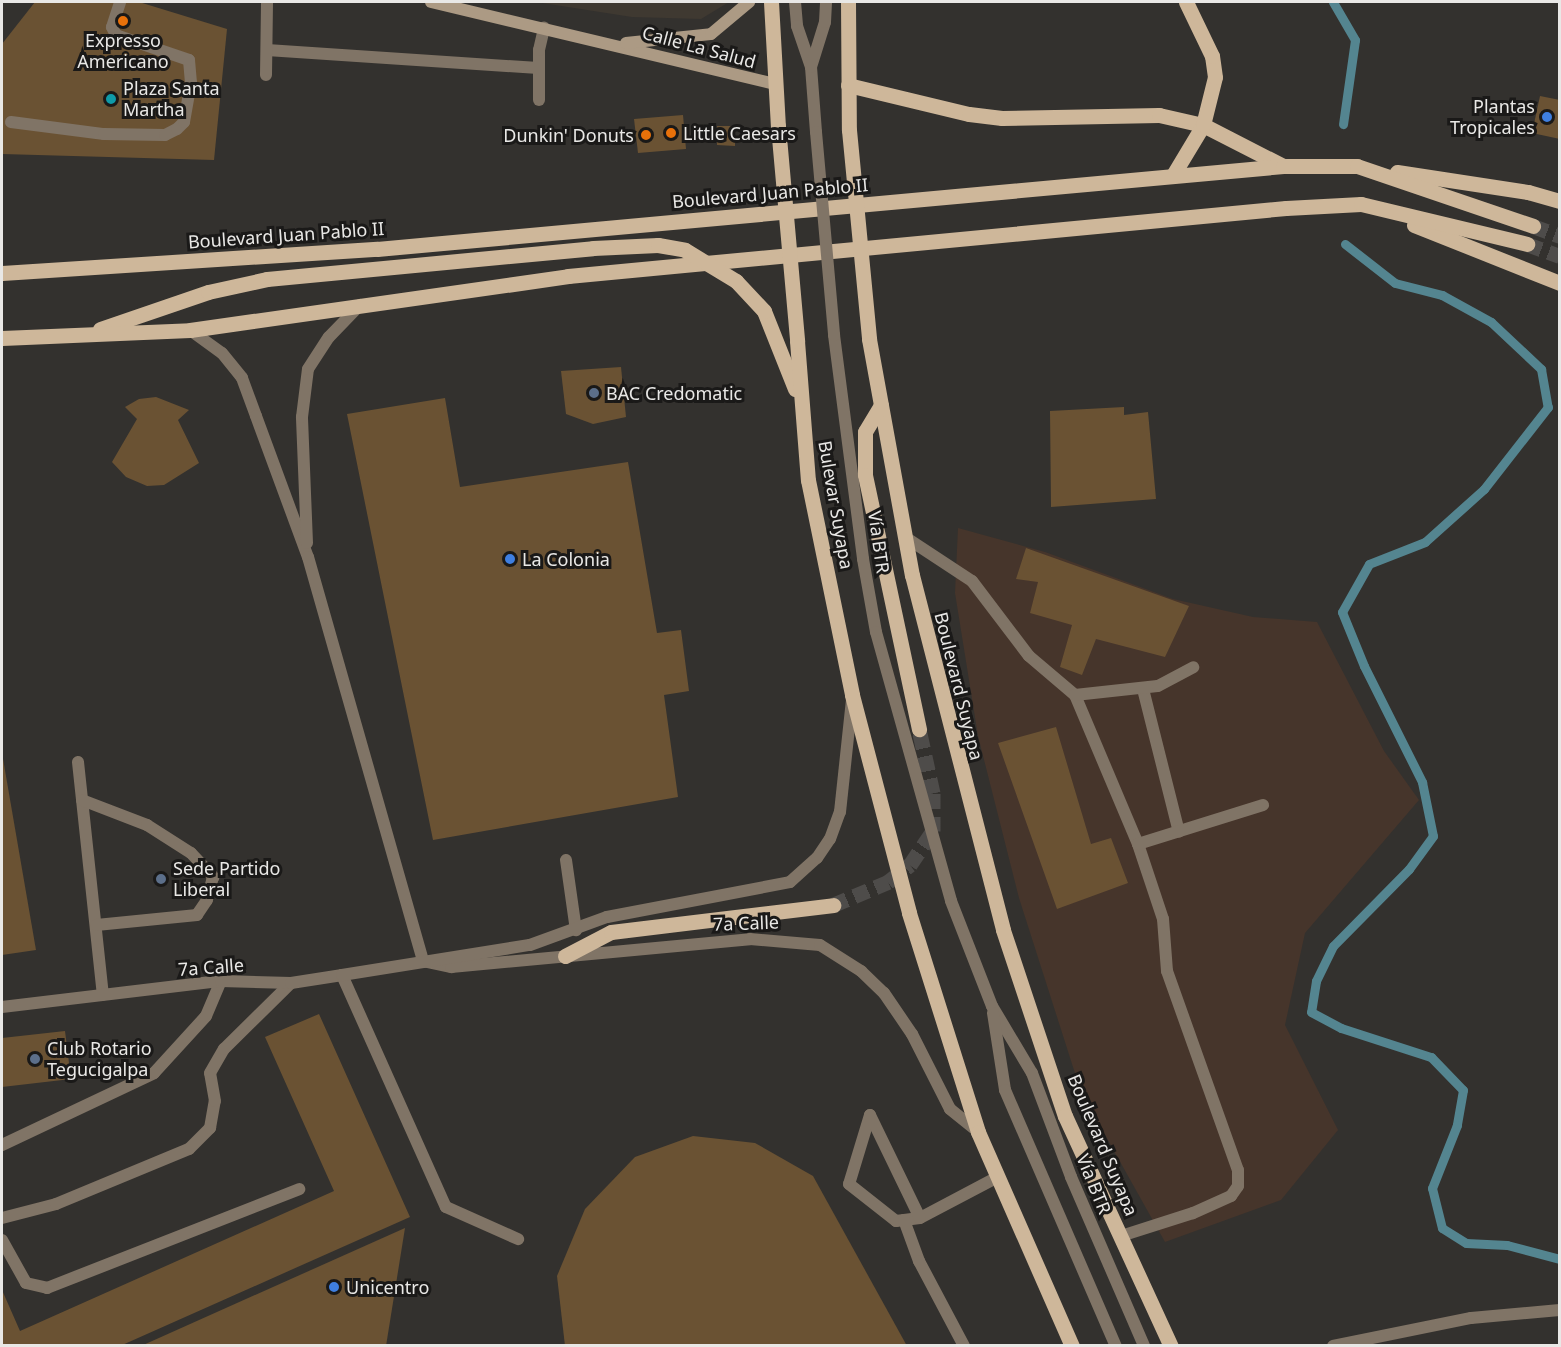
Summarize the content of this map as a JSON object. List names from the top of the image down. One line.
{"streets":{"main road":["Calle La Salud","Boulevard Juan Pablo II","Bulevar Suyapa","Boulevard Suyapa"],"street":["Vía BTR","7a Calle"]},"crossings":[["Calle La Salud","Bulevar Suyapa"],["Bulevar Suyapa","7a Calle"]],"places":["Expresso Americano","Plaza Santa Martha","Plantas Tropicales","Little Caesars","Dunkin' Donuts","BAC Credomatic","La Colonia","Sede Partido Liberal","Club Rotario Tegucigalpa","Unicentro"]}
